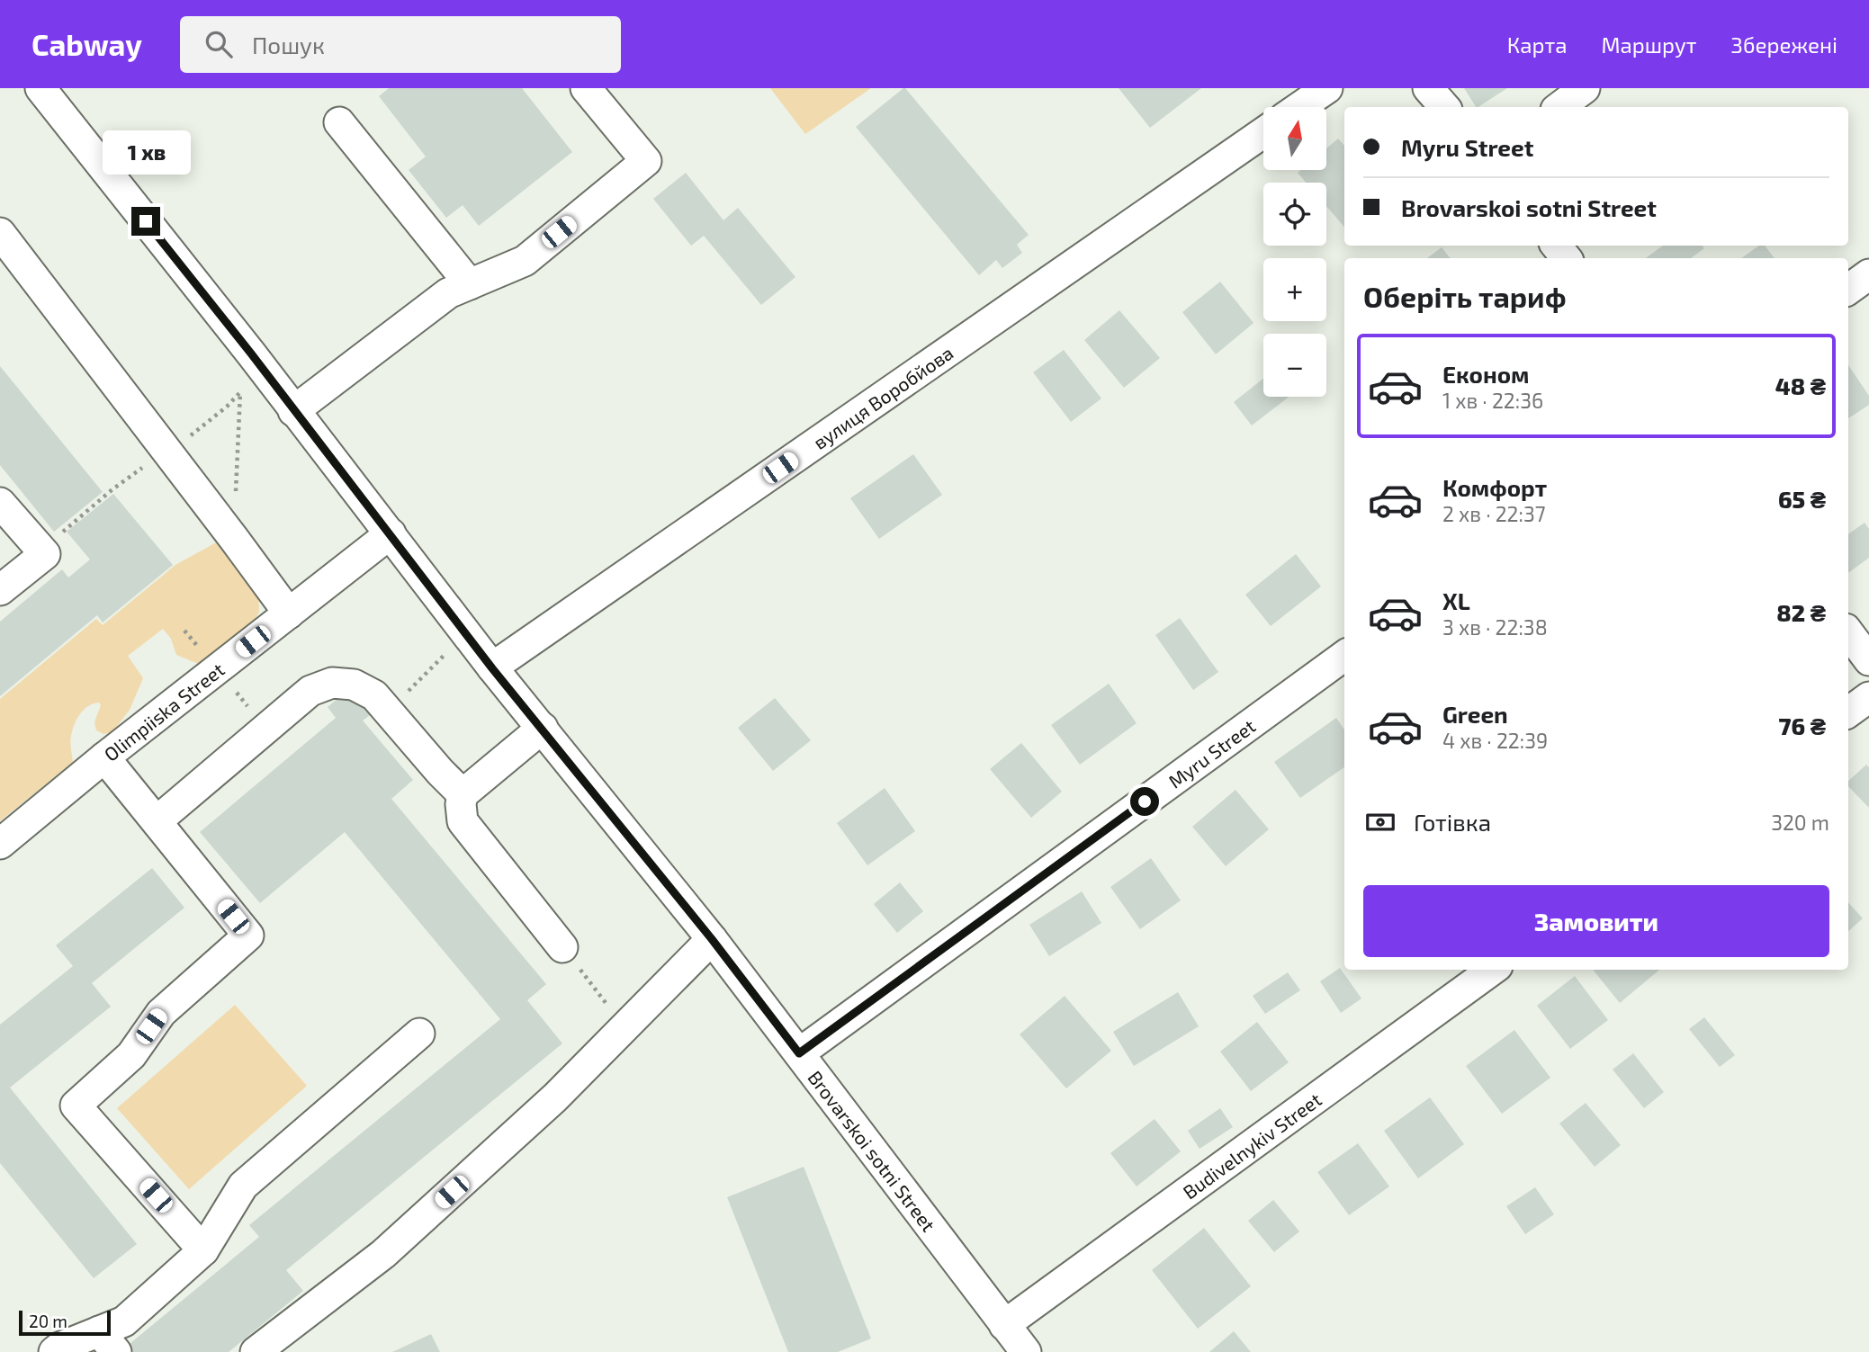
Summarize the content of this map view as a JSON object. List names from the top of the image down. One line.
{"streets":{"street":["вулиця Воробйова","Olimpiiska Street","Myru Street","Budivelnykiv Street","Brovarskoi sotni Street"]},"crossings":[["вулиця Воробйова","Brovarskoi sotni Street"],["Olimpiiska Street","Brovarskoi sotni Street"],["Myru Street","Brovarskoi sotni Street"],["Budivelnykiv Street","Brovarskoi sotni Street"]],"scale_bar":"20 m","north":"top","page":{"header":"Cabway","search":"Пошук","nav":["Карта","Маршрут","Збережені"],"map_buttons":["+","−"],"banner":["Myru Street","Brovarskoi sotni Street"],"bubble":"1 хв","heading":"Оберіть тариф","list":[{"name":"Економ","note":"1 хв · 22:36","value":"48 ₴"},{"name":"Комфорт","note":"2 хв · 22:37","value":"65 ₴"},{"name":"XL","note":"3 хв · 22:38","value":"82 ₴"},{"name":"Green","note":"4 хв · 22:39","value":"76 ₴"}],"pay":["Готівка","320 m"],"buttons":"Замовити","scale":"20 m"}}
